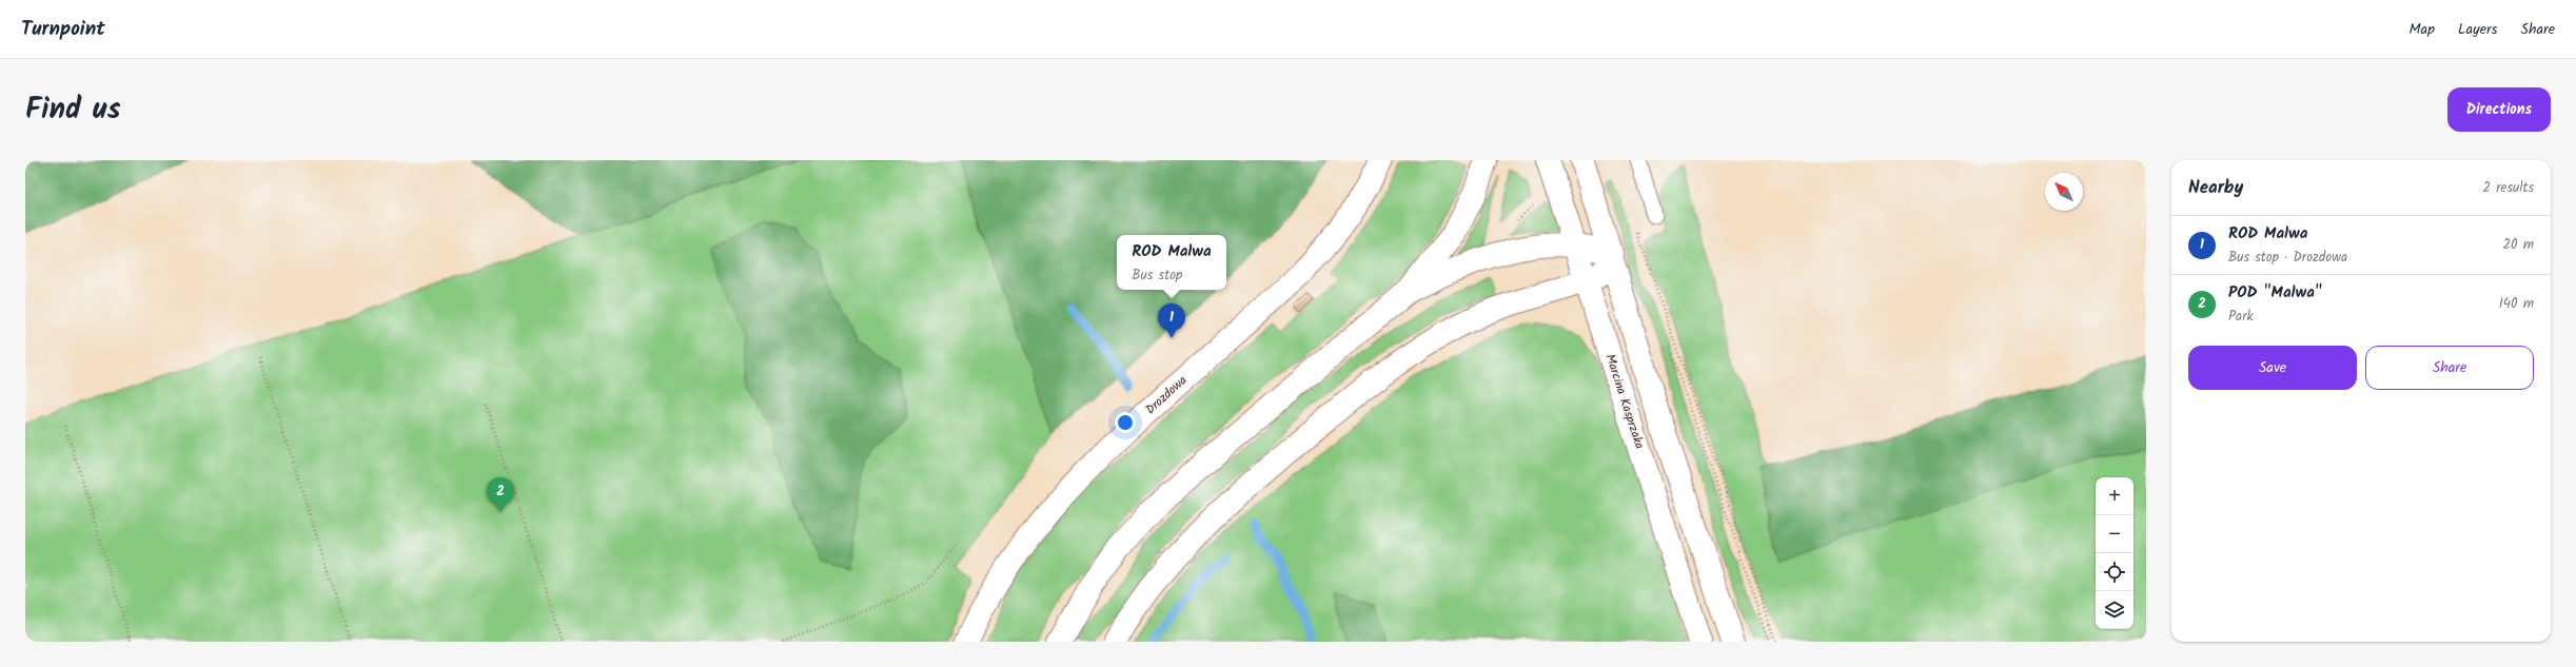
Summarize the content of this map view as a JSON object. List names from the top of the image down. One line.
{"streets":{"main road":["Drozdowa","Marcina Kasprzaka"]},"north":"top left","page":{"header":"Turnpoint","nav":["Map","Layers","Share"],"title":"Find us","buttons":["Directions",["Save","Share"]],"heading":["Nearby","2 results"],"list":[{"mark":"1","name":"ROD Malwa","note":"Bus stop · Drozdowa","value":"20 m"},{"mark":"2","name":"POD \"Malwa\"","note":"Park","value":"140 m"}],"popup":["ROD Malwa","Bus stop"],"pins":["1","2"],"map_buttons":["+","−"]}}
